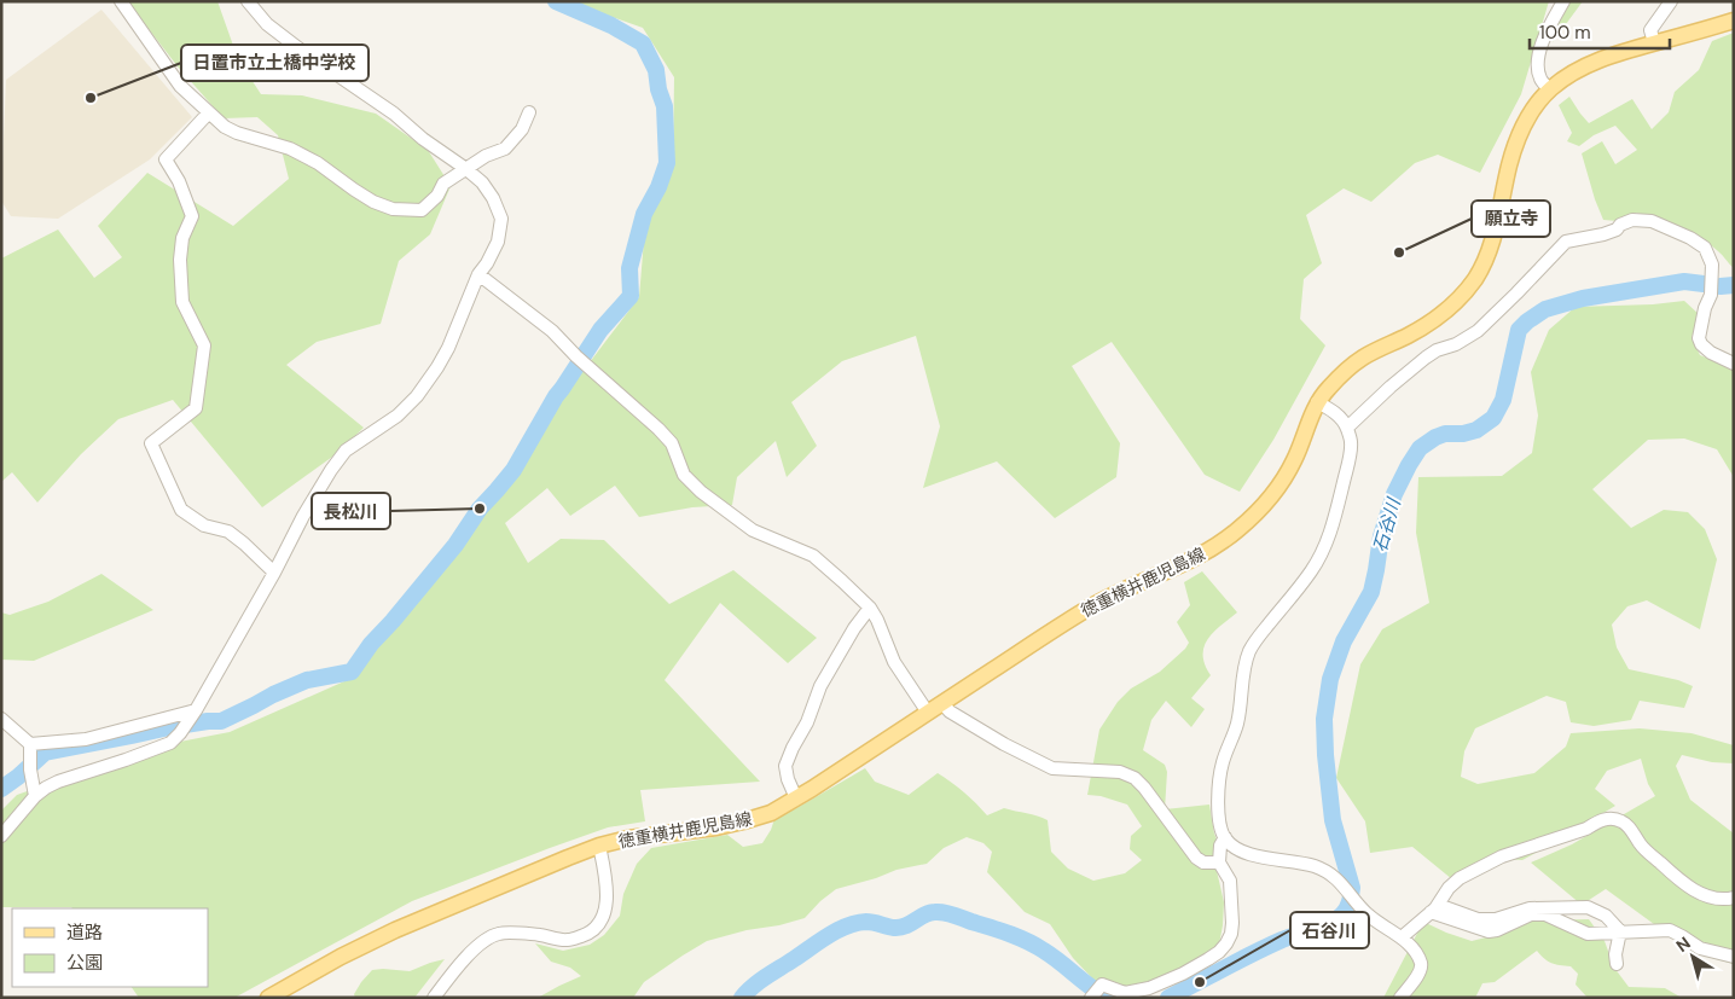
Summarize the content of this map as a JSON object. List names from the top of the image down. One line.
{"streets":{"main road":["徳重横井鹿児島線"]},"water":["石谷川"],"places":["日置市立土橋中学校","願立寺","長松川","石谷川"],"legend":["道路","公園"],"scale_bar":"100 m","north":"top left"}
